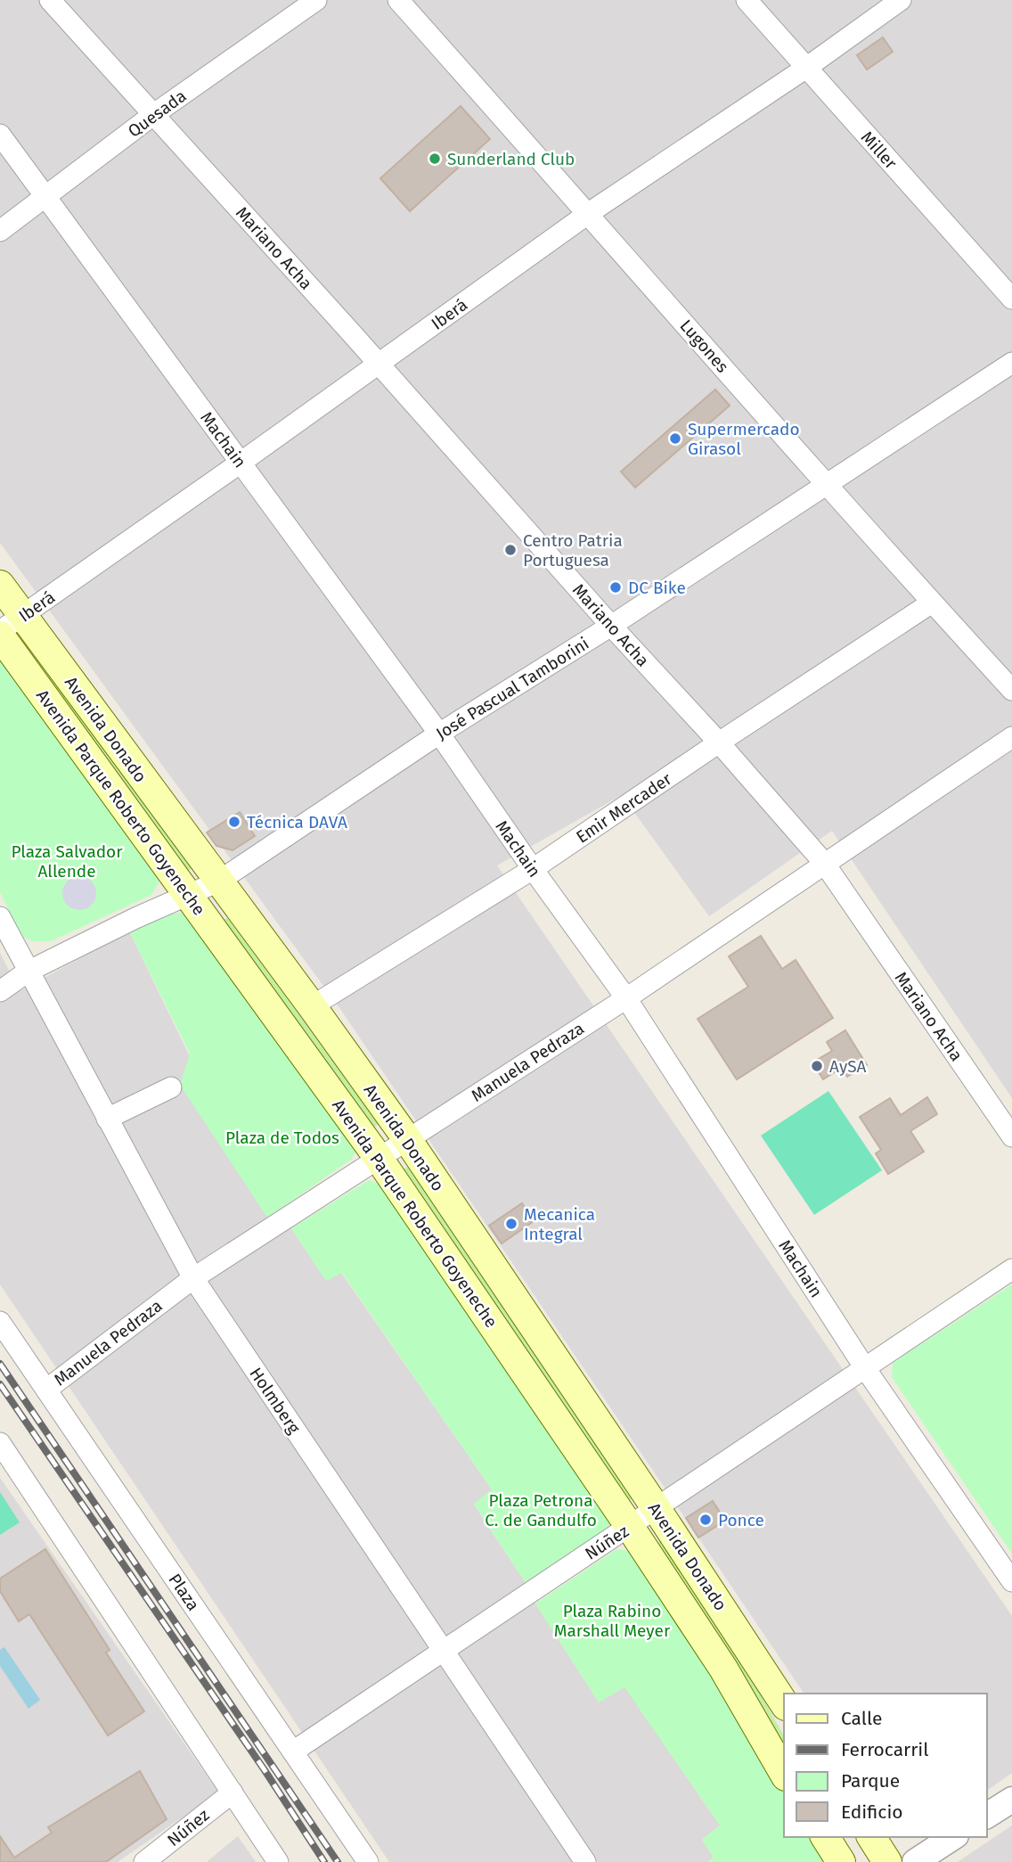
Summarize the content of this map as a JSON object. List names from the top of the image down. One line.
{"streets":{"main road":["Avenida Donado","Avenida Parque Roberto Goyeneche"],"street":["Quesada","Miller","Mariano Acha","Iberá","Lugones","Machain","José Pascual Tamborini","Emir Mercader","Manuela Pedraza","Holmberg","Núñez","Plaza"]},"crossings":[["Quesada","Mariano Acha"],["Quesada","Machain"],["Miller","Iberá"],["Mariano Acha","Iberá"],["Mariano Acha","José Pascual Tamborini"],["Mariano Acha","Emir Mercader"],["Mariano Acha","Manuela Pedraza"],["Iberá","Lugones"],["Iberá","Machain"],["Iberá","Avenida Donado"],["Iberá","Avenida Parque Roberto Goyeneche"],["Lugones","José Pascual Tamborini"],["Lugones","Emir Mercader"],["Machain","José Pascual Tamborini"],["Machain","Emir Mercader"],["Machain","Manuela Pedraza"],["Machain","Núñez"],["José Pascual Tamborini","Avenida Donado"],["José Pascual Tamborini","Avenida Parque Roberto Goyeneche"],["José Pascual Tamborini","Holmberg"],["Avenida Donado","Avenida Parque Roberto Goyeneche"],["Avenida Donado","Emir Mercader"],["Avenida Donado","Manuela Pedraza"],["Avenida Donado","Núñez"],["Avenida Parque Roberto Goyeneche","Manuela Pedraza"],["Avenida Parque Roberto Goyeneche","Núñez"],["Manuela Pedraza","Holmberg"],["Manuela Pedraza","Plaza"],["Holmberg","Núñez"],["Núñez","Plaza"]],"parks":["Plaza Salvador Allende","Plaza de Todos","Plaza Petrona C. de Gandulfo","Plaza Rabino Marshall Meyer"],"places":["Sunderland Club","Supermercado Girasol","Centro Patria Portuguesa","DC Bike","Técnica DAVA","AySA","Mecanica Integral","Ponce"],"legend":["Calle","Ferrocarril","Parque","Edificio"]}
